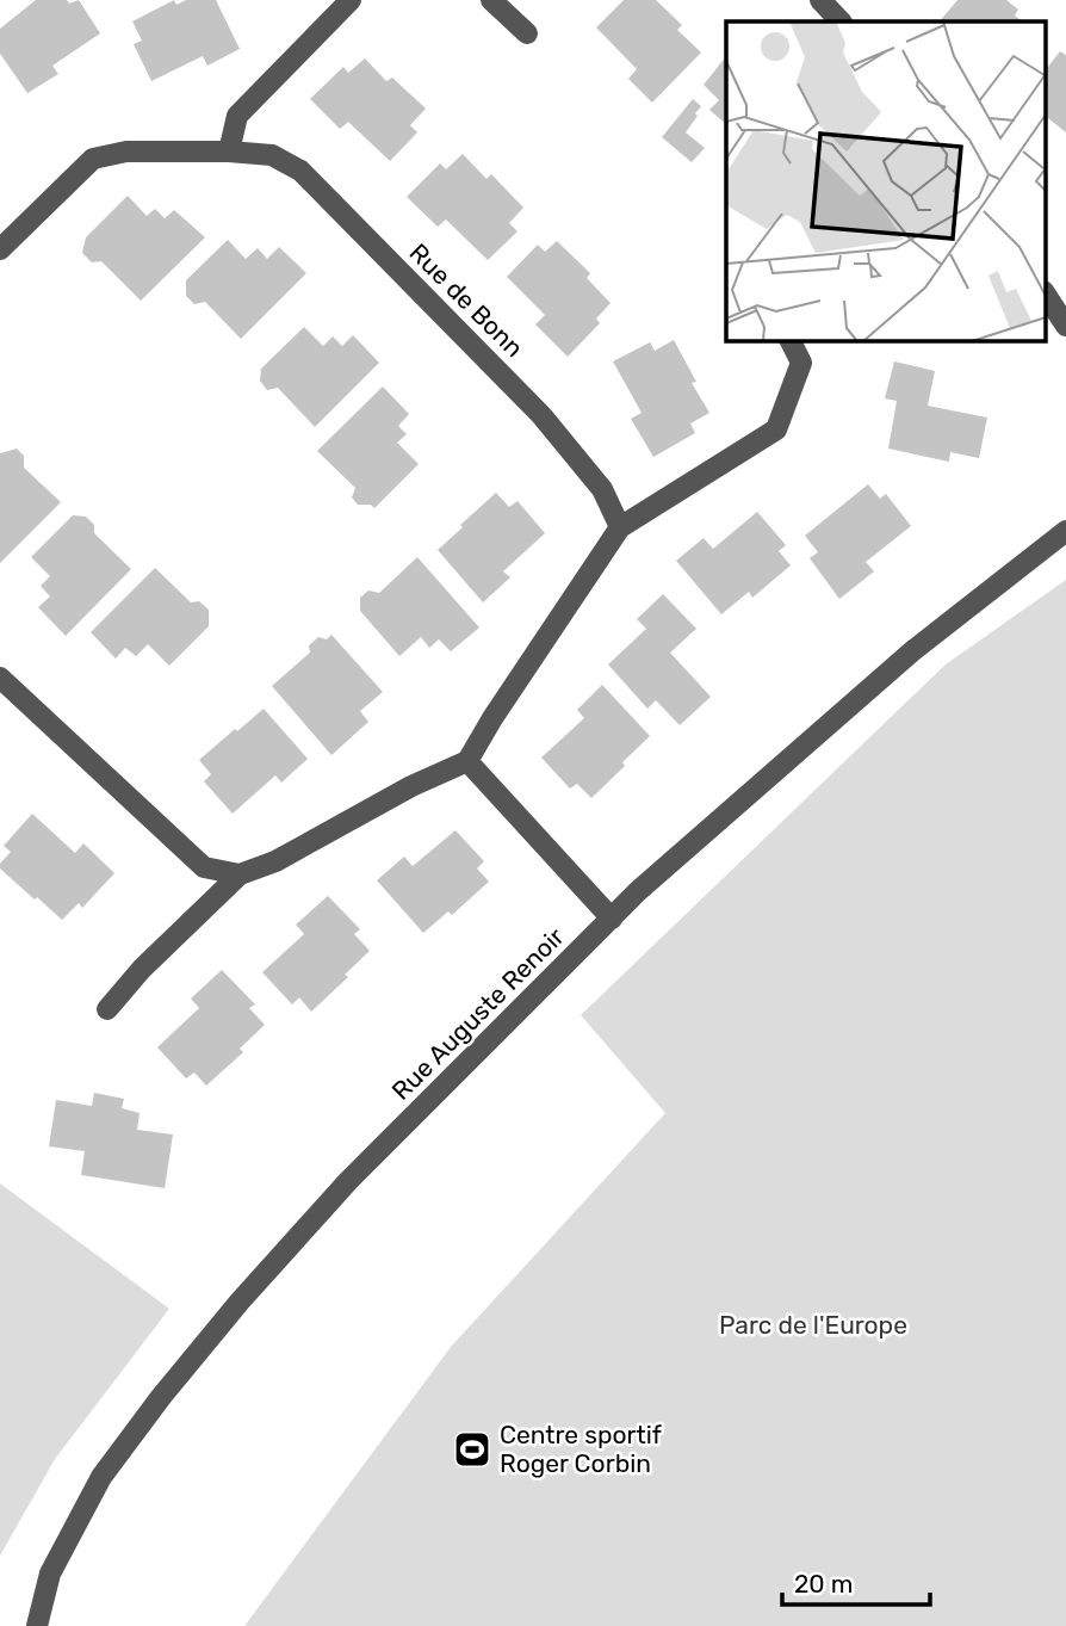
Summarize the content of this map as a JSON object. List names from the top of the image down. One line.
{"streets":{"street":["Rue de Bonn","Rue Auguste Renoir"]},"parks":["Parc de l'Europe"],"places":{"sports":["Centre sportif Roger Corbin"]},"scale_bar":"20 m"}
